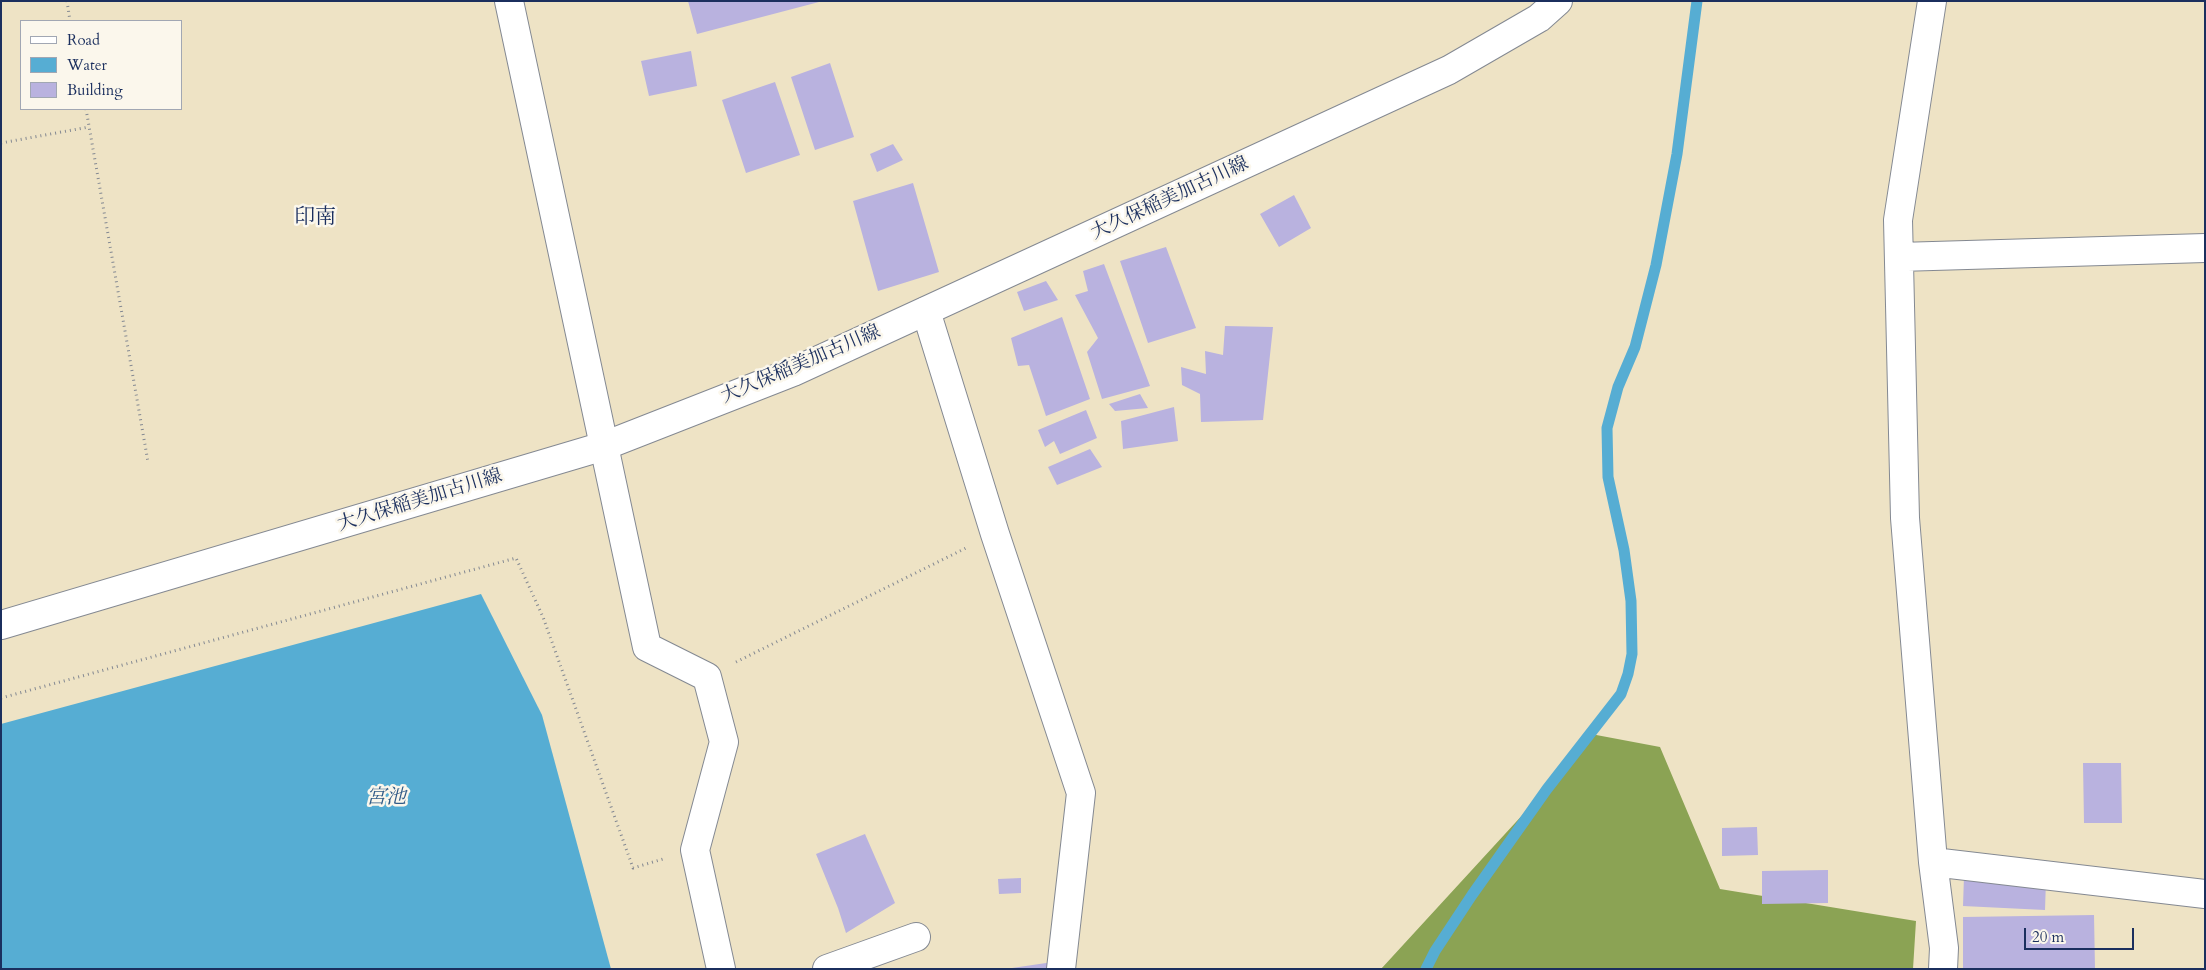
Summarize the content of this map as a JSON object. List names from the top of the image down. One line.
{"streets":{"street":["大久保稲美加古川線"]},"districts":["印南"],"water":["宮池"],"legend":["Road","Water","Building"],"scale_bar":"20 m"}
